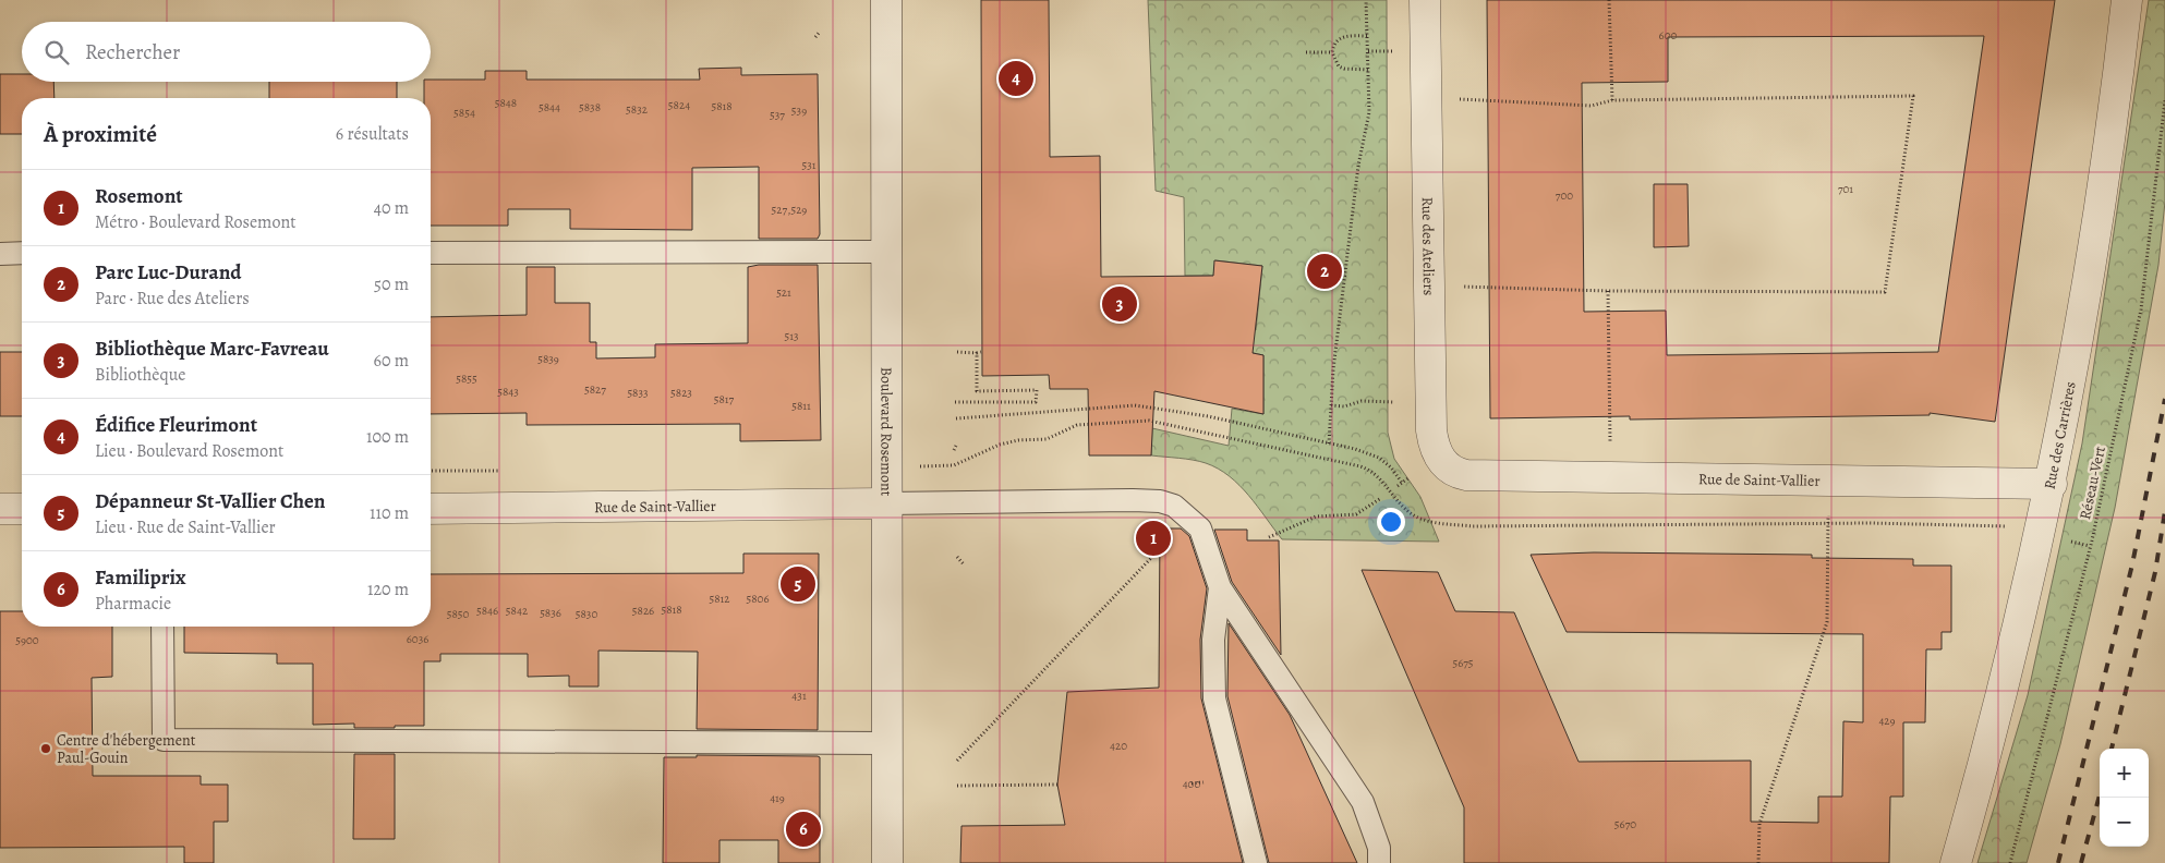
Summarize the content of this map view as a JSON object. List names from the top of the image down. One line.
{"streets":{"street":["Rue des Ateliers","Boulevard Rosemont","Rue des Carrières","Rue de Saint-Vallier"],"path":["Réseau-Vert"]},"crossings":[["Rue des Ateliers","Rue de Saint-Vallier"],["Boulevard Rosemont","Rue de Saint-Vallier"],["Rue des Carrières","Rue de Saint-Vallier"]],"places":["Centre d'hébergement Paul-Gouin"],"house_numbers":["600","5848","5824","5818","5844","5838","5832","539","5854","537","531","701","700","527,529","521","513","5839","5855","5827","5843","5833","5823","5817","5811","5812","5806","5818","5846","5842","5826","5836","5850","5830","6036","5900","5675","431","429","420","400","419","5670"],"page":{"search":"Rechercher","pins":["4","2","3","1","5","6"],"heading":["À proximité","6 résultats"],"list":[{"mark":"1","name":"Rosemont","note":"Métro · Boulevard Rosemont","value":"40 m"},{"mark":"2","name":"Parc Luc-Durand","note":"Parc · Rue des Ateliers","value":"50 m"},{"mark":"3","name":"Bibliothèque Marc-Favreau","note":"Bibliothèque","value":"60 m"},{"mark":"4","name":"Édifice Fleurimont","note":"Lieu · Boulevard Rosemont","value":"100 m"},{"mark":"5","name":"Dépanneur St-Vallier Chen","note":"Lieu · Rue de Saint-Vallier","value":"110 m"},{"mark":"6","name":"Familiprix","note":"Pharmacie","value":"120 m"}],"map_buttons":["+","−"]}}
